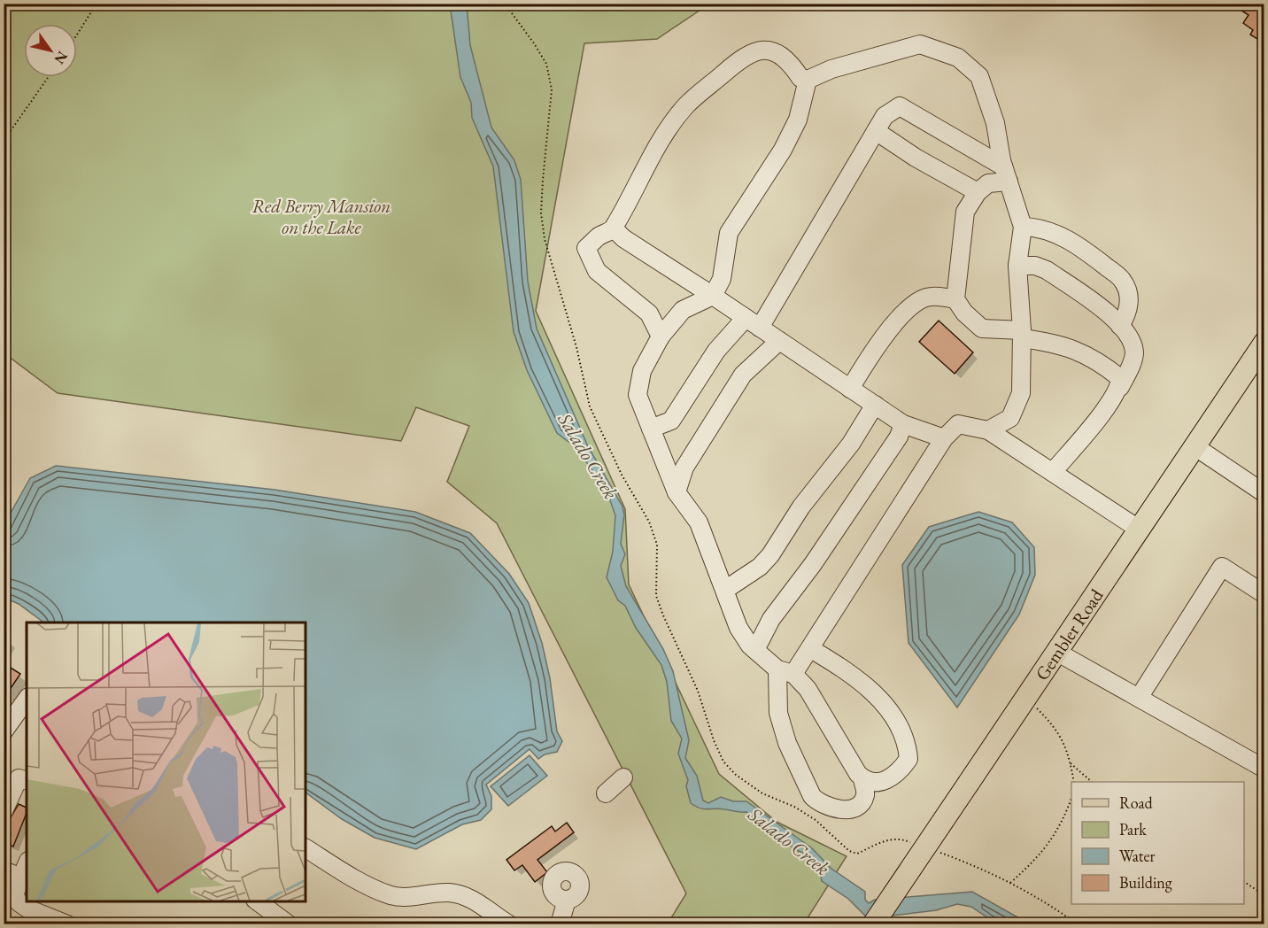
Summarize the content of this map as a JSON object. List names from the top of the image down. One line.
{"streets":{"main road":["Gembler Road"]},"water":["Salado Creek"],"parks":["Red Berry Mansion on the Lake"],"legend":["Road","Park","Water","Building"],"north":"bottom right"}
